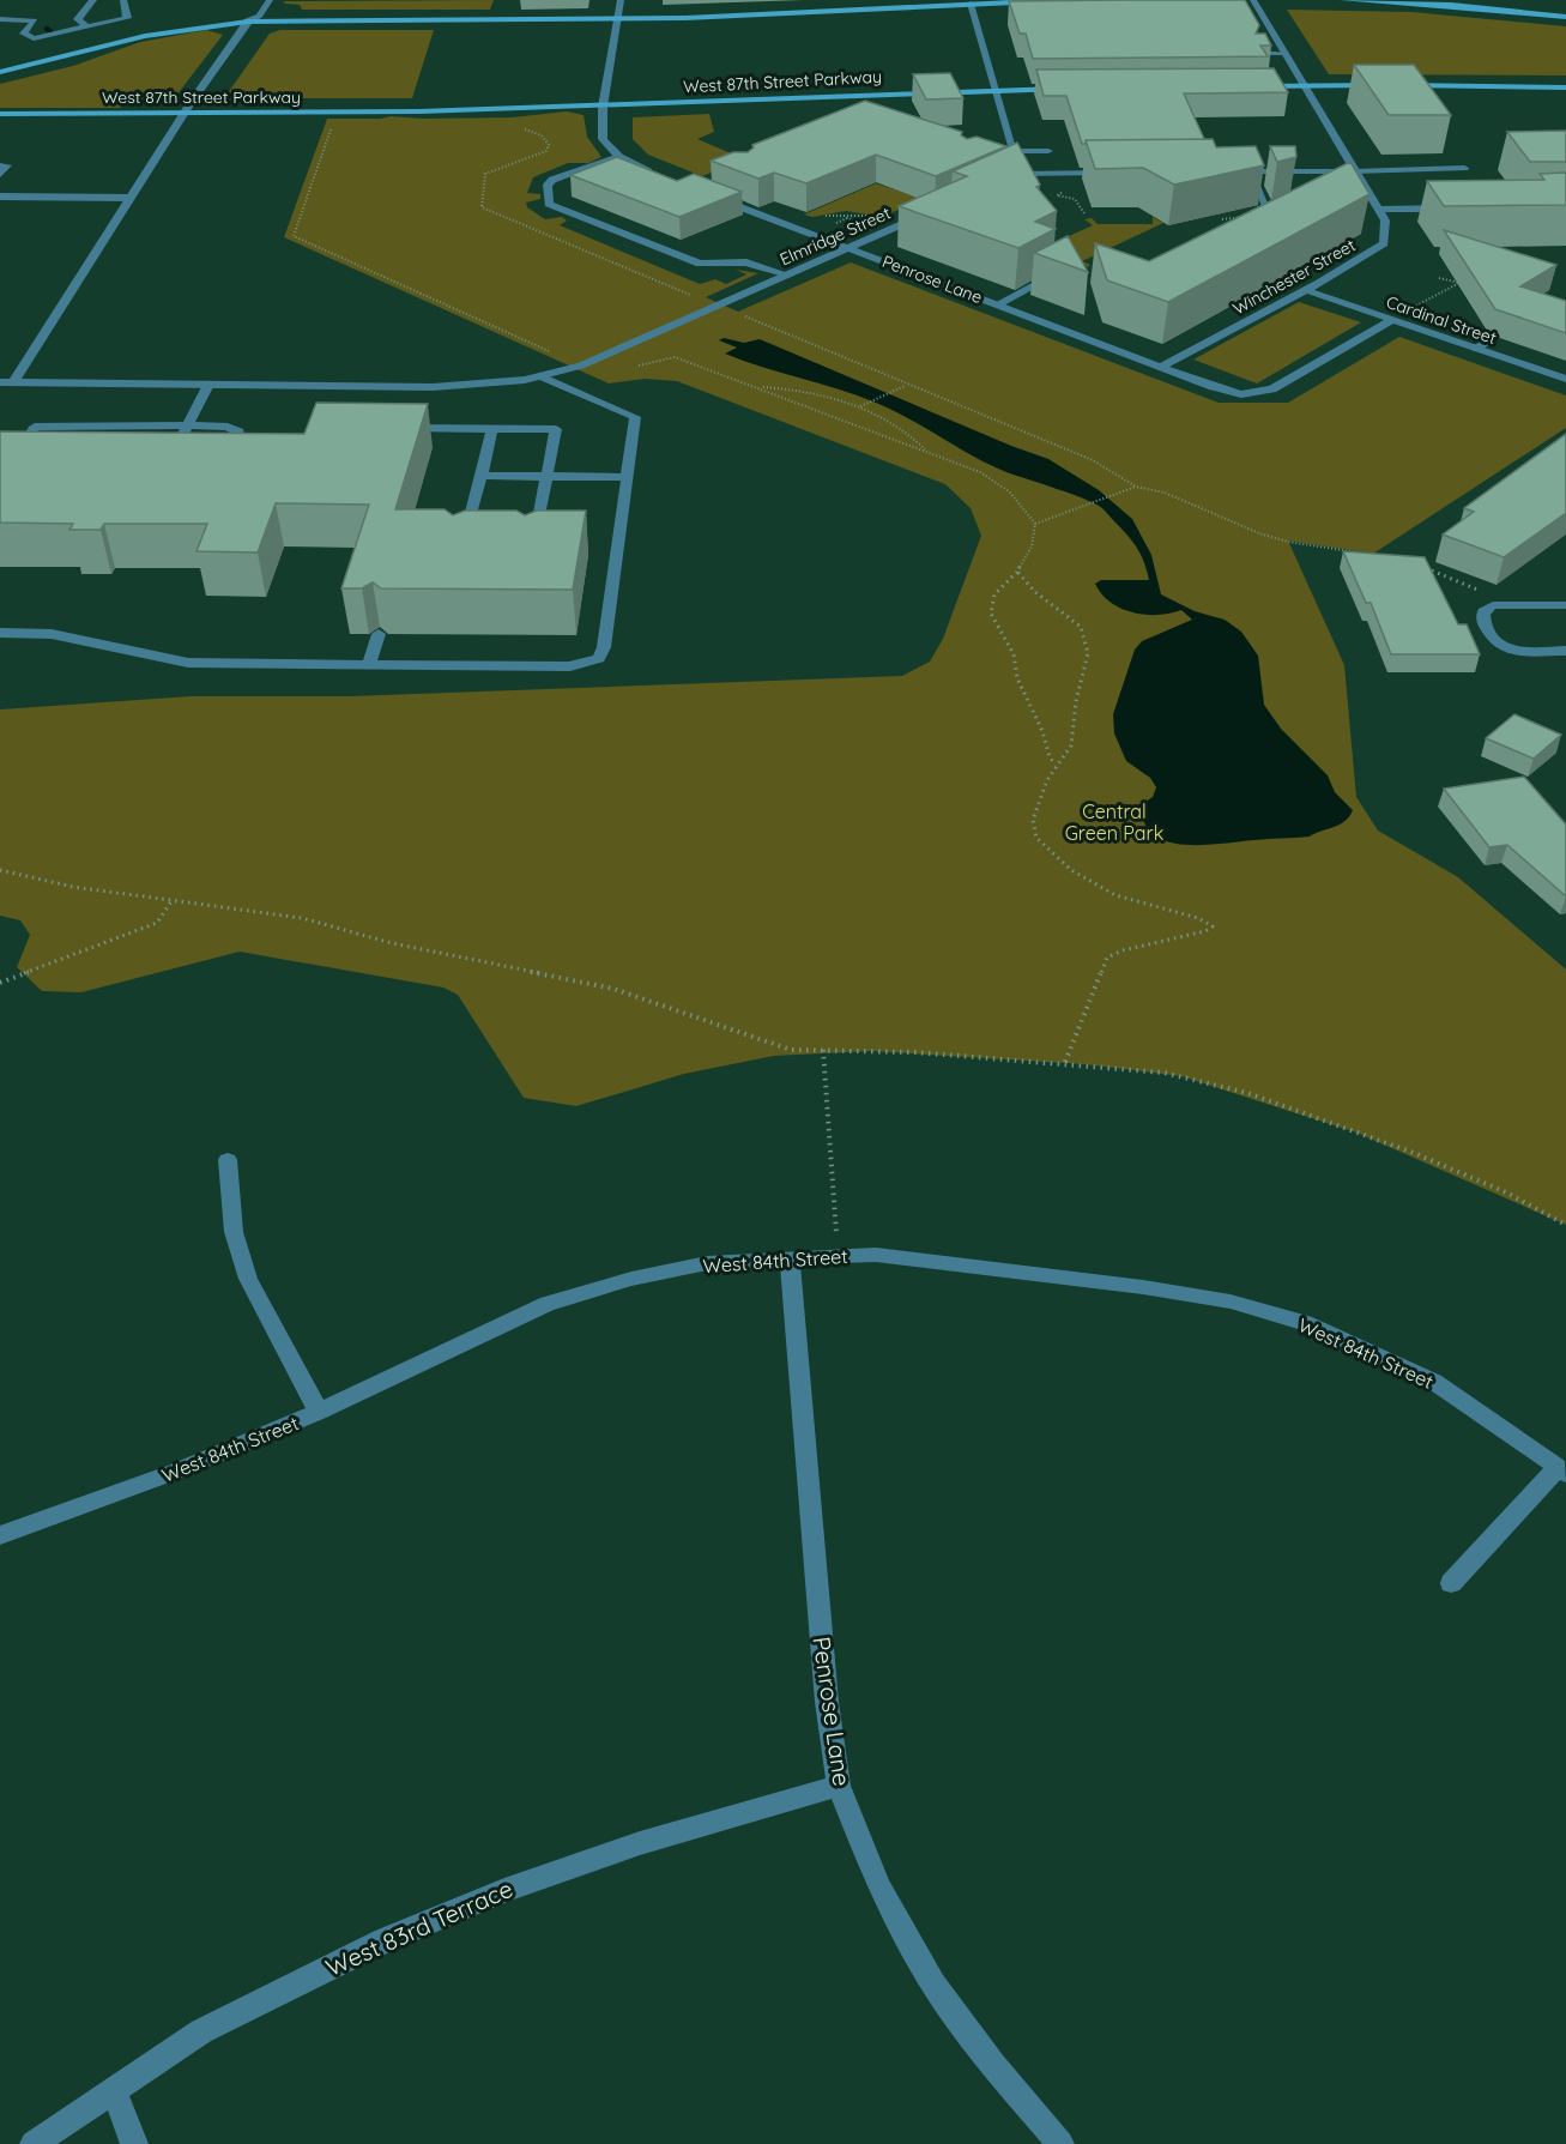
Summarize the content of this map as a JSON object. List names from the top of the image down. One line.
{"streets":{"main road":["West 87th Street Parkway"],"street":["Elmridge Street","Winchester Street","Penrose Lane","Cardinal Street","West 84th Street","West 83rd Terrace"]},"crossings":[["Elmridge Street","Penrose Lane"],["Winchester Street","Penrose Lane"],["Winchester Street","Cardinal Street"],["Penrose Lane","Cardinal Street"],["Penrose Lane","West 84th Street"],["Penrose Lane","West 83rd Terrace"]],"parks":["Central Green Park"]}
